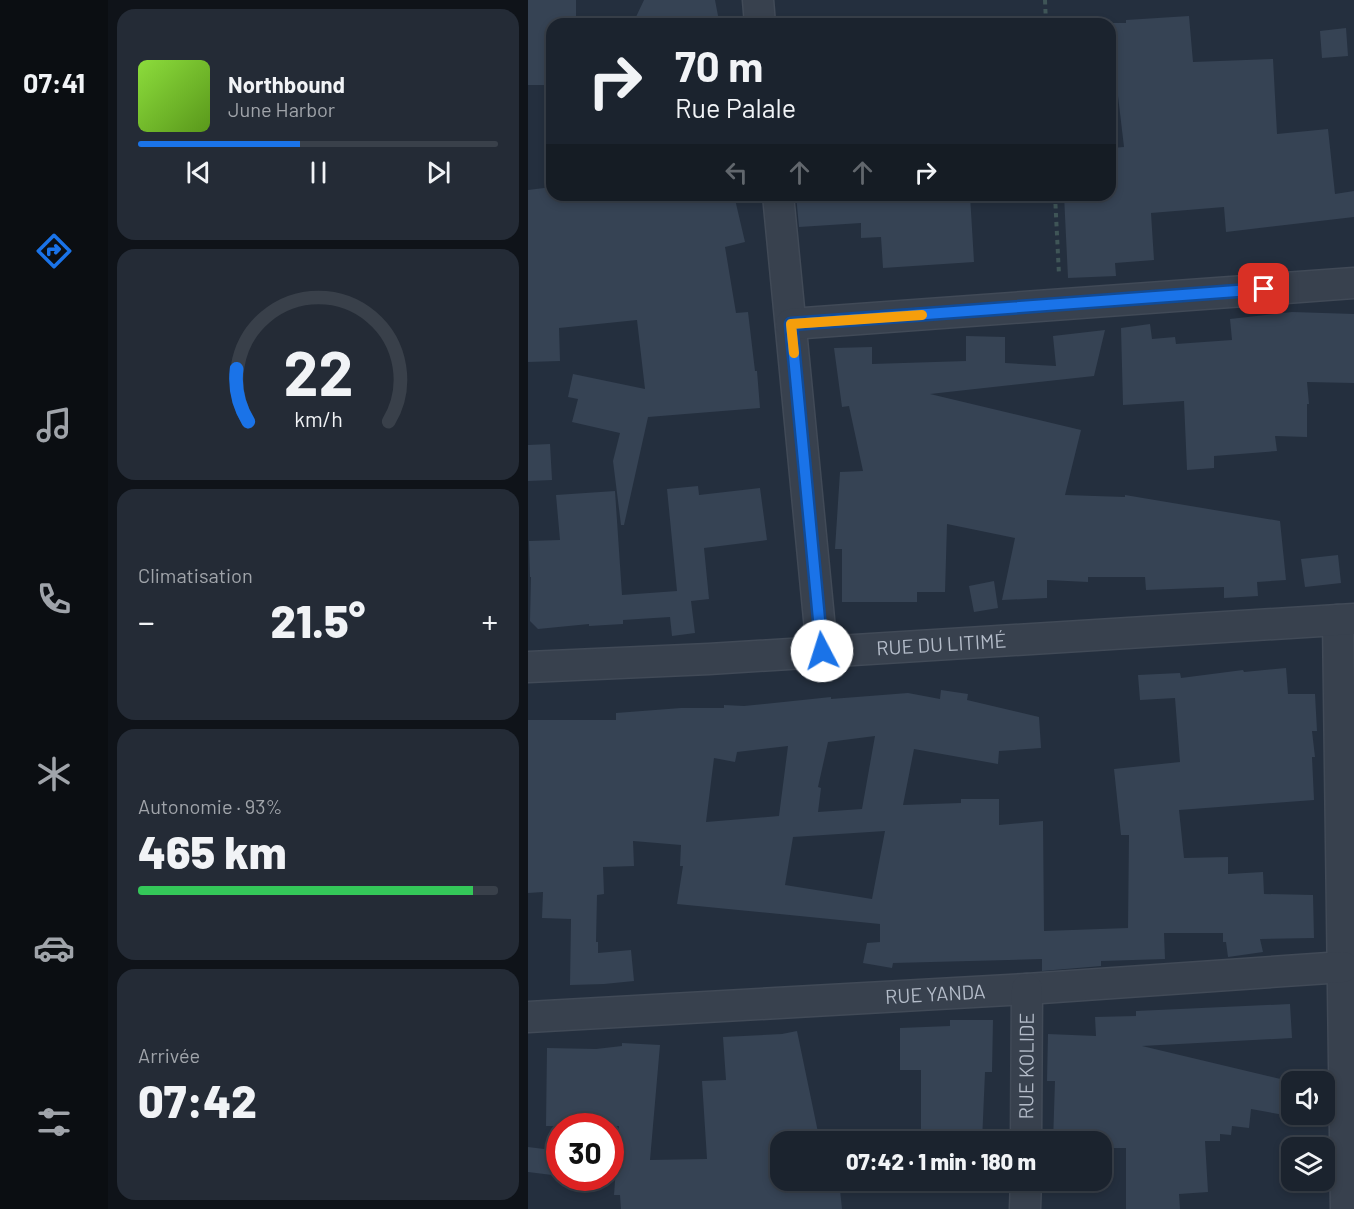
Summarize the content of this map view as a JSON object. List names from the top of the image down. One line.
{"streets":{"street":["RUE DU LITIMÉ","RUE YANDA","RUE KOLIDE"]},"crossings":[["RUE YANDA","RUE KOLIDE"]],"page":{"tabs":"07:41","turn":["70 m","Rue Palale"],"song":["Northbound","June Harbor"],"tile":["Climatisation",["Autonomie · 93%","465 km"],["Arrivée","07:42"]],"heat":["−","21.5°","+"],"limit":"30","trip":"07:42 · 1 min · 180 m","gauge":["22","km/h"]}}
